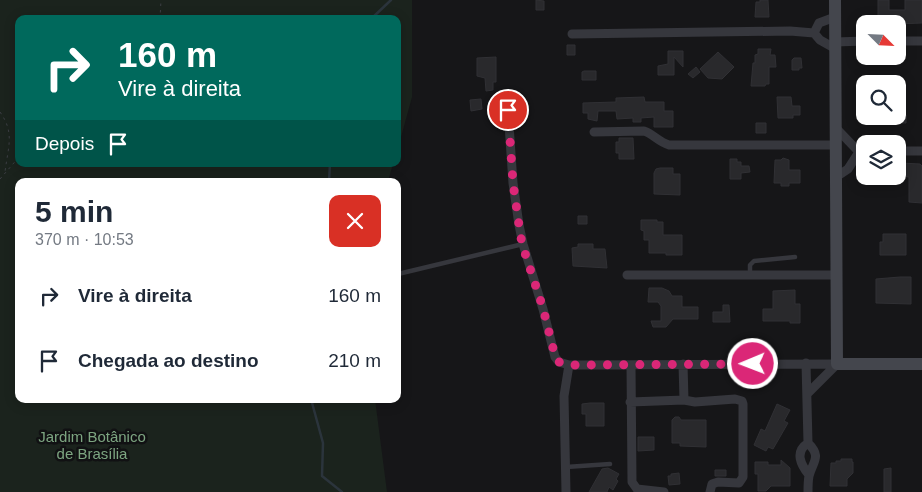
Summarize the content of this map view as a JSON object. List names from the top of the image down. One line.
{"parks":["Jardim Botânico de Brasília"],"north":"bottom right","page":{"turn":["160 m","Vire à direita"],"then":"Depois","heading":["5 min","370 m · 10:53"],"list":[{"name":"Vire à direita","value":"160 m"},{"name":"Chegada ao destino","value":"210 m"}]}}
